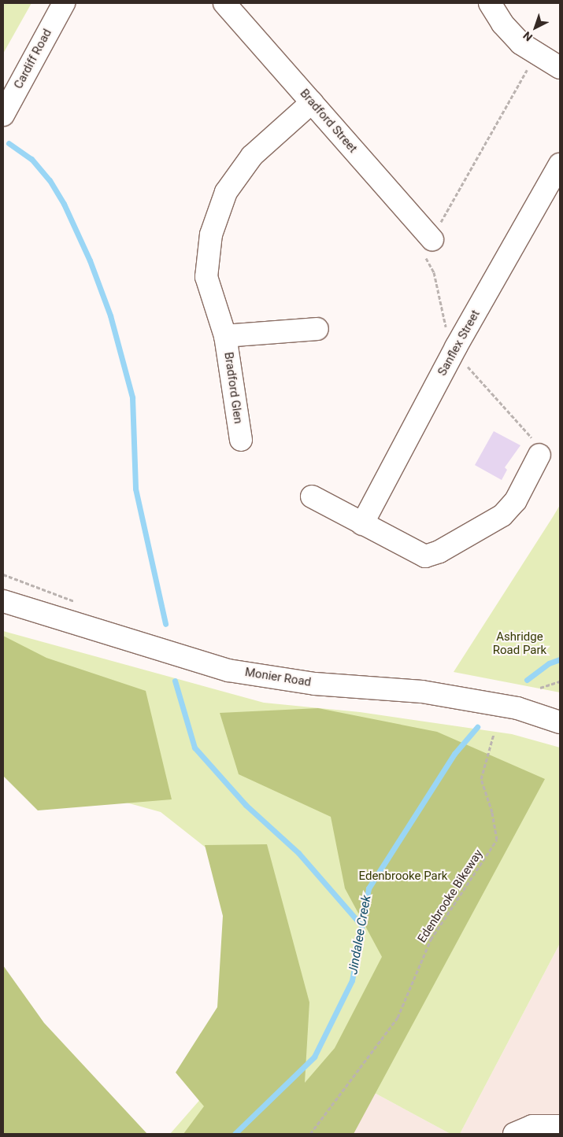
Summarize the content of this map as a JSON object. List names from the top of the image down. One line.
{"streets":{"street":["Cardiff Road","Bradford Street","Sanflex Street","Bradford Glen","Monier Road"],"path":["Edenbrooke Bikeway"]},"crossings":[["Bradford Street","Bradford Glen"]],"water":["Jindalee Creek"],"parks":["Ashridge Road Park","Edenbrooke Park"],"north":"bottom left"}
